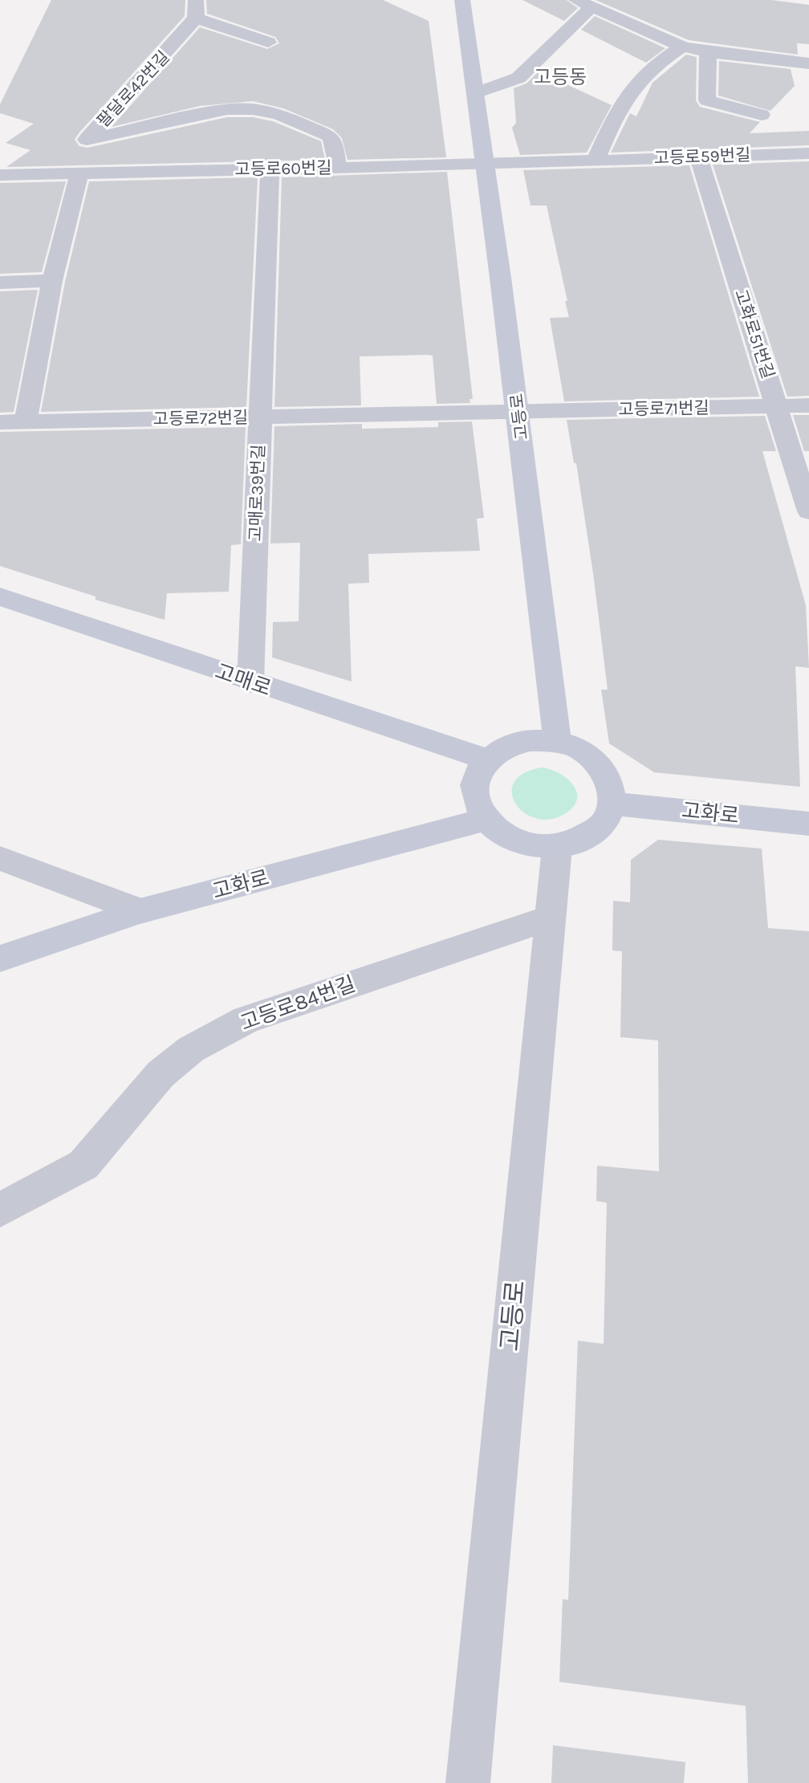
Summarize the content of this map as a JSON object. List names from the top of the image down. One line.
{"streets":{"street":["팔달로42번길","고등로59번길","고등로60번길","고화로51번길","고등로71번길","고등로","고등로72번길","고매로39번길","고매로","고화로","고등로84번길"]},"crossings":[["팔달로42번길","고등로60번길"],["고등로59번길","고등로60번길"],["고등로59번길","고화로51번길"],["고등로59번길","고등로"],["고등로60번길","고등로"],["고등로60번길","고매로39번길"],["고화로51번길","고등로71번길"],["고등로71번길","고등로"],["고등로71번길","고등로72번길"],["고등로","고등로72번길"],["고등로","고매로"],["고등로","고화로"],["고등로","고등로84번길"],["고등로72번길","고매로39번길"],["고매로39번길","고매로"],["고매로","고화로"]],"districts":["고등동"]}
